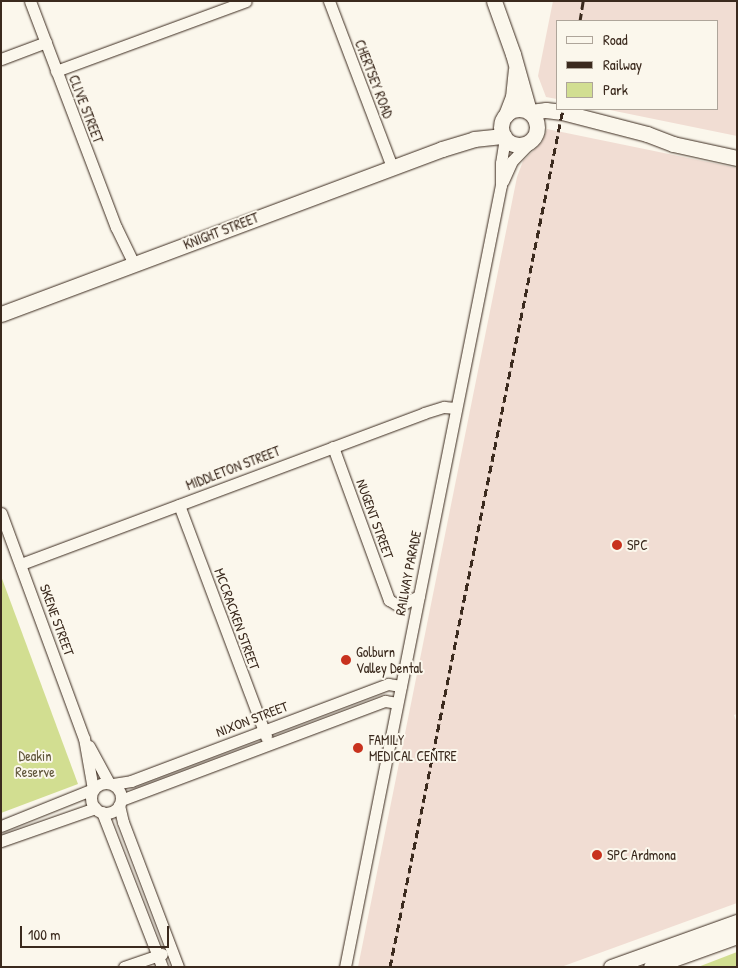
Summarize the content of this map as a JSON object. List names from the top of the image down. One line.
{"streets":{"street":["CHERTSEY ROAD","CLIVE STREET","KNIGHT STREET","MIDDLETON STREET","NUGENT STREET","RAILWAY PARADE","MCCRACKEN STREET","SKENE STREET","NIXON STREET"]},"crossings":[["CHERTSEY ROAD","KNIGHT STREET"],["CLIVE STREET","KNIGHT STREET"],["KNIGHT STREET","RAILWAY PARADE"],["MIDDLETON STREET","NUGENT STREET"],["MIDDLETON STREET","RAILWAY PARADE"],["MIDDLETON STREET","MCCRACKEN STREET"],["MIDDLETON STREET","SKENE STREET"],["NUGENT STREET","RAILWAY PARADE"],["RAILWAY PARADE","NIXON STREET"],["MCCRACKEN STREET","NIXON STREET"],["SKENE STREET","NIXON STREET"]],"parks":["Deakin Reserve"],"places":["SPC","Golburn Valley Dental","FAMILY MEDICAL CENTRE","SPC Ardmona"],"legend":["Road","Railway","Park"],"scale_bar":"100 m"}
